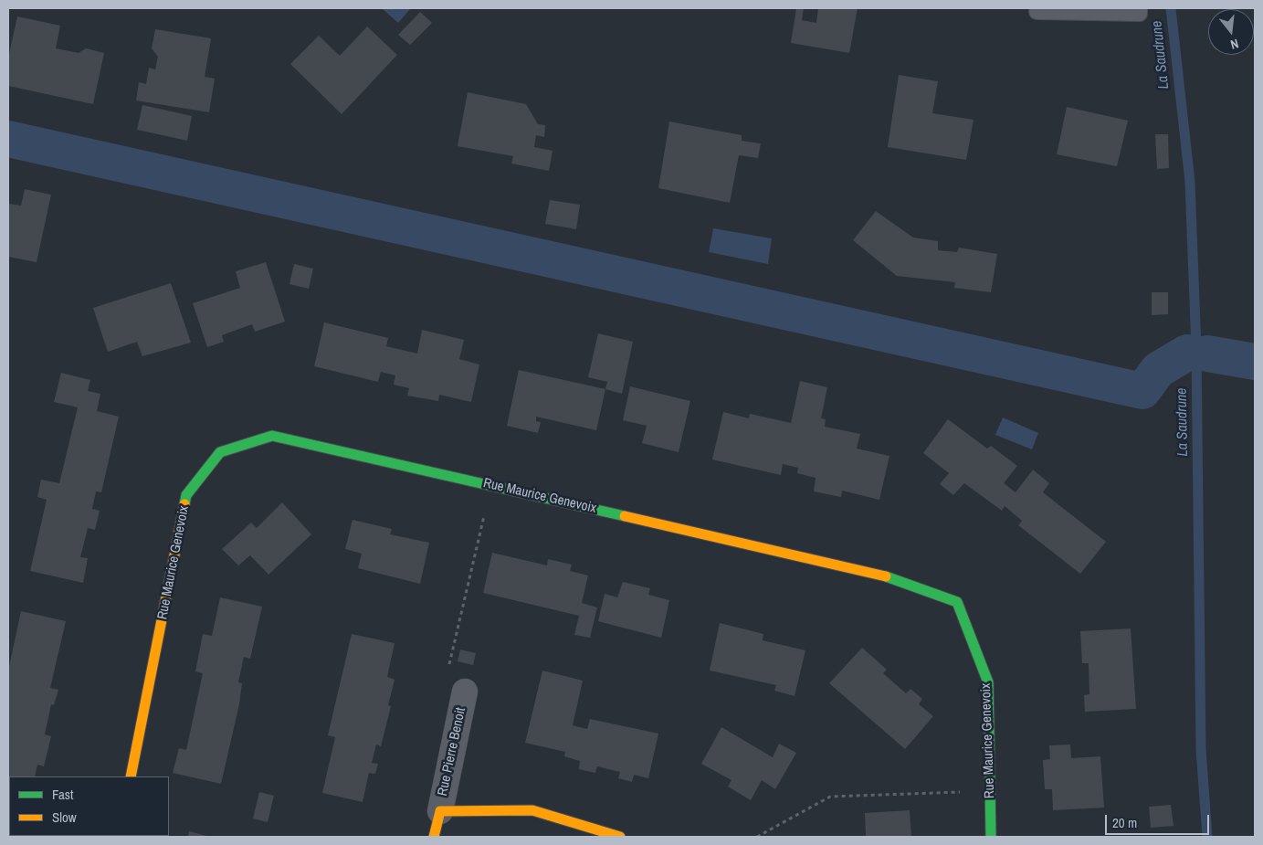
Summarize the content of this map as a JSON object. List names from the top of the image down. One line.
{"streets":{"street":["Rue Maurice Genevoix","Rue Pierre Benoit"]},"water":["La Saudrune"],"legend":["Fast","Slow"],"scale_bar":"20 m","north":"bottom"}
